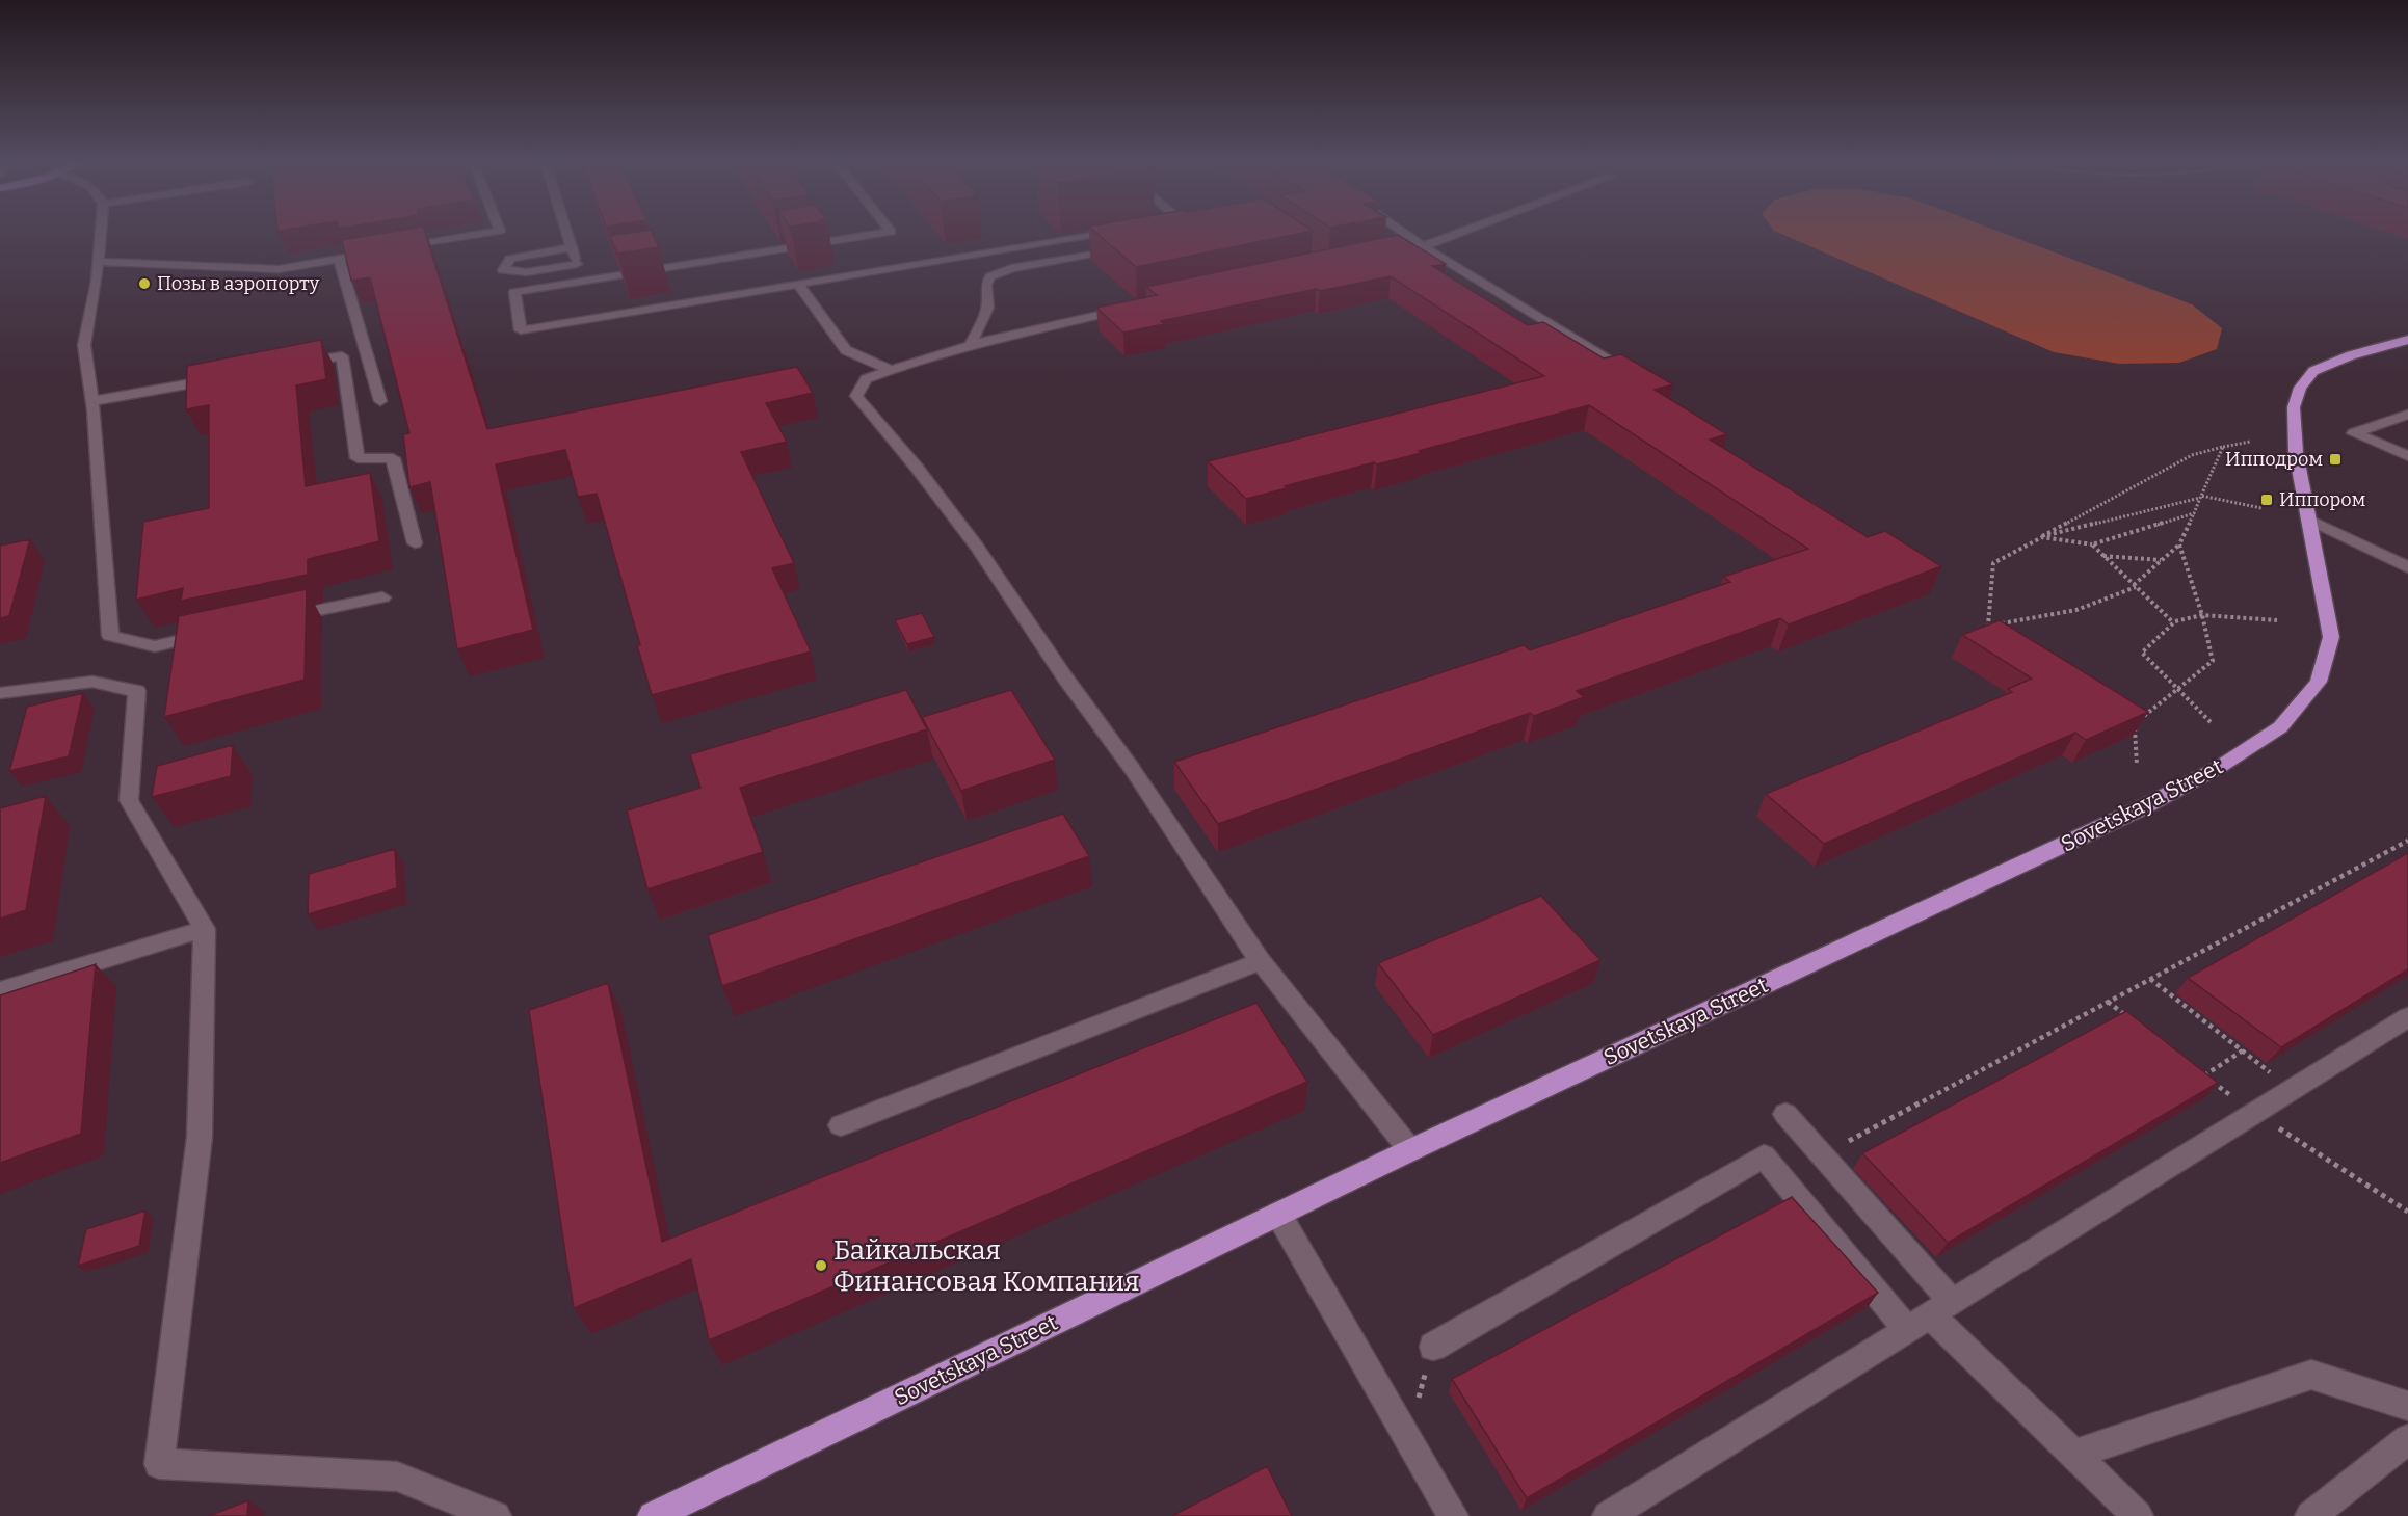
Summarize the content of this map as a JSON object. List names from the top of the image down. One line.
{"streets":{"main road":["Sovetskaya Street"]},"places":{"other":["Позы в аэропорту","Байкальская Финансовая Компания"],"transit":["Ипподром","Иппором"]}}
